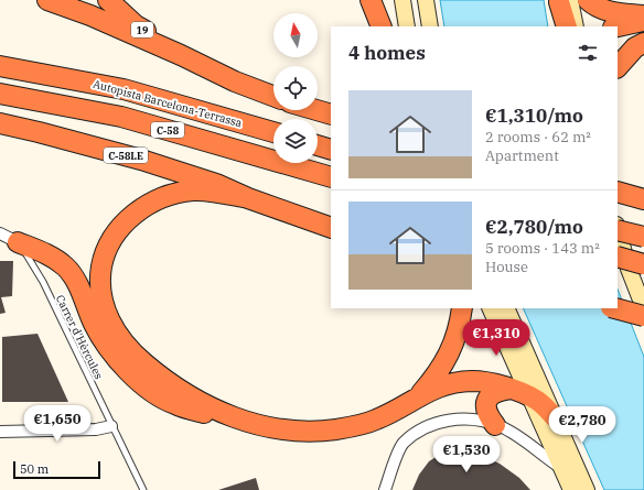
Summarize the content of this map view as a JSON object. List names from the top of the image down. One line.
{"streets":{"highway":["19","Autopista Barcelona-Terrassa","C-58","C-58LE"],"lane":["Carrer d'Hèrcules"]},"scale_bar":"50 m","north":"top","page":{"heading":"4 homes","list":[{"name":"€1,310/mo","note":"2 rooms · 62 m² · Apartment"},{"name":"€2,780/mo","note":"5 rooms · 143 m² · House"}],"price":["€1,310","€1,650","€2,780","€1,530"],"scale":"50 m"}}
